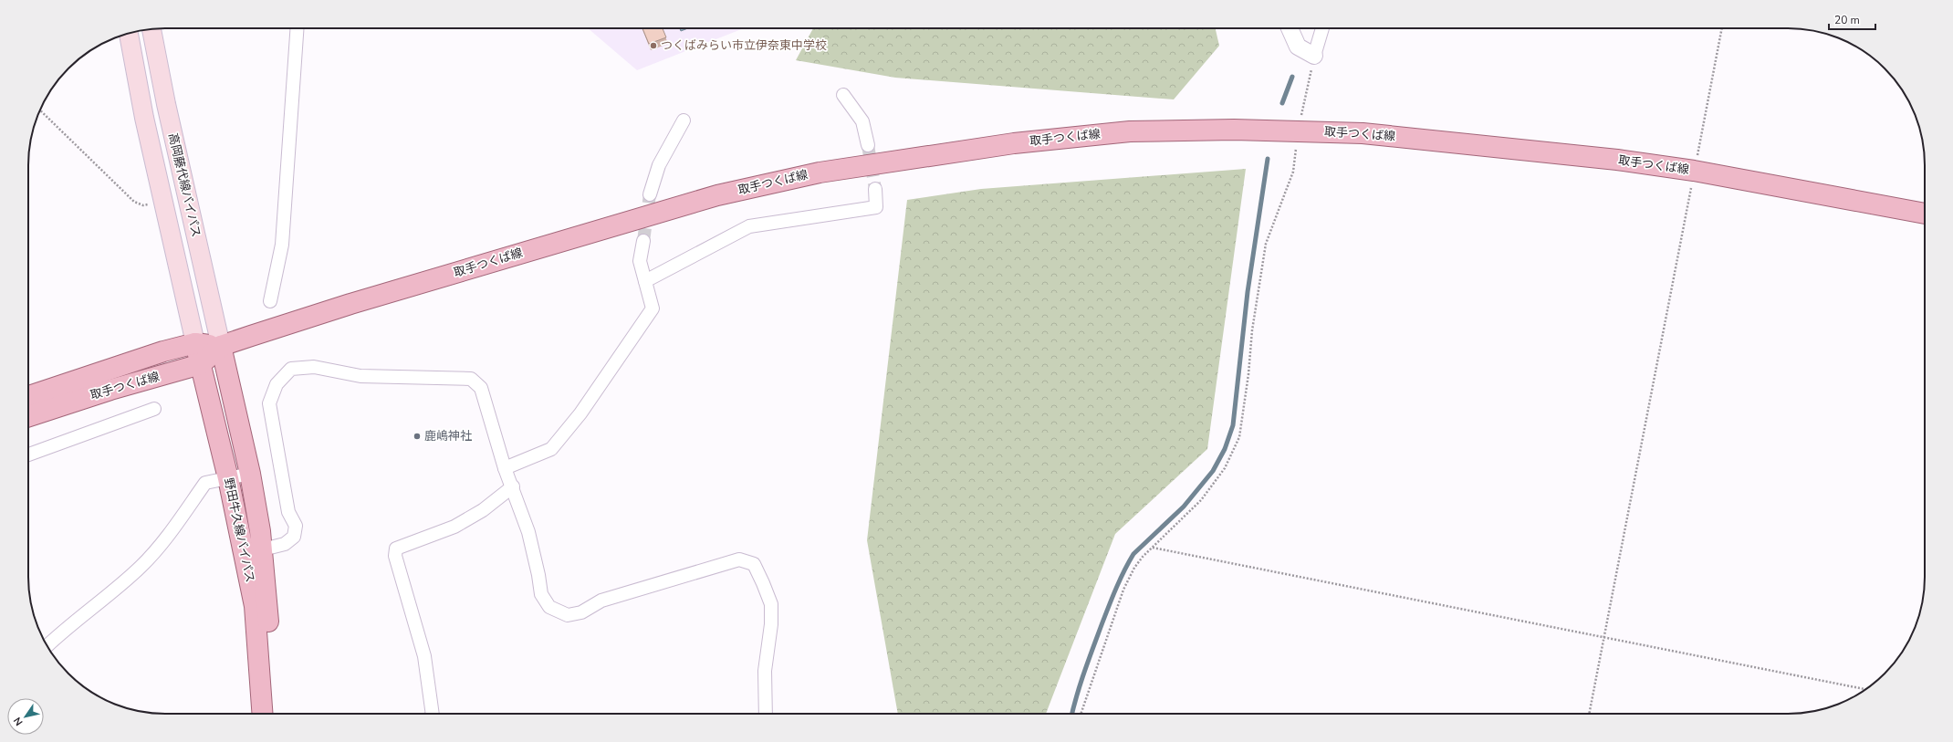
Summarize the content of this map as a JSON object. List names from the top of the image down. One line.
{"streets":{"main road":["取手つくば線","高岡藤代線バイパス","野田牛久線バイパス"]},"crossings":[["取手つくば線","高岡藤代線バイパス"],["取手つくば線","野田牛久線バイパス"],["高岡藤代線バイパス","野田牛久線バイパス"]],"places":["つくばみらい市立伊奈東中学校","鹿嶋神社"],"scale_bar":"20 m","north":"bottom left"}
